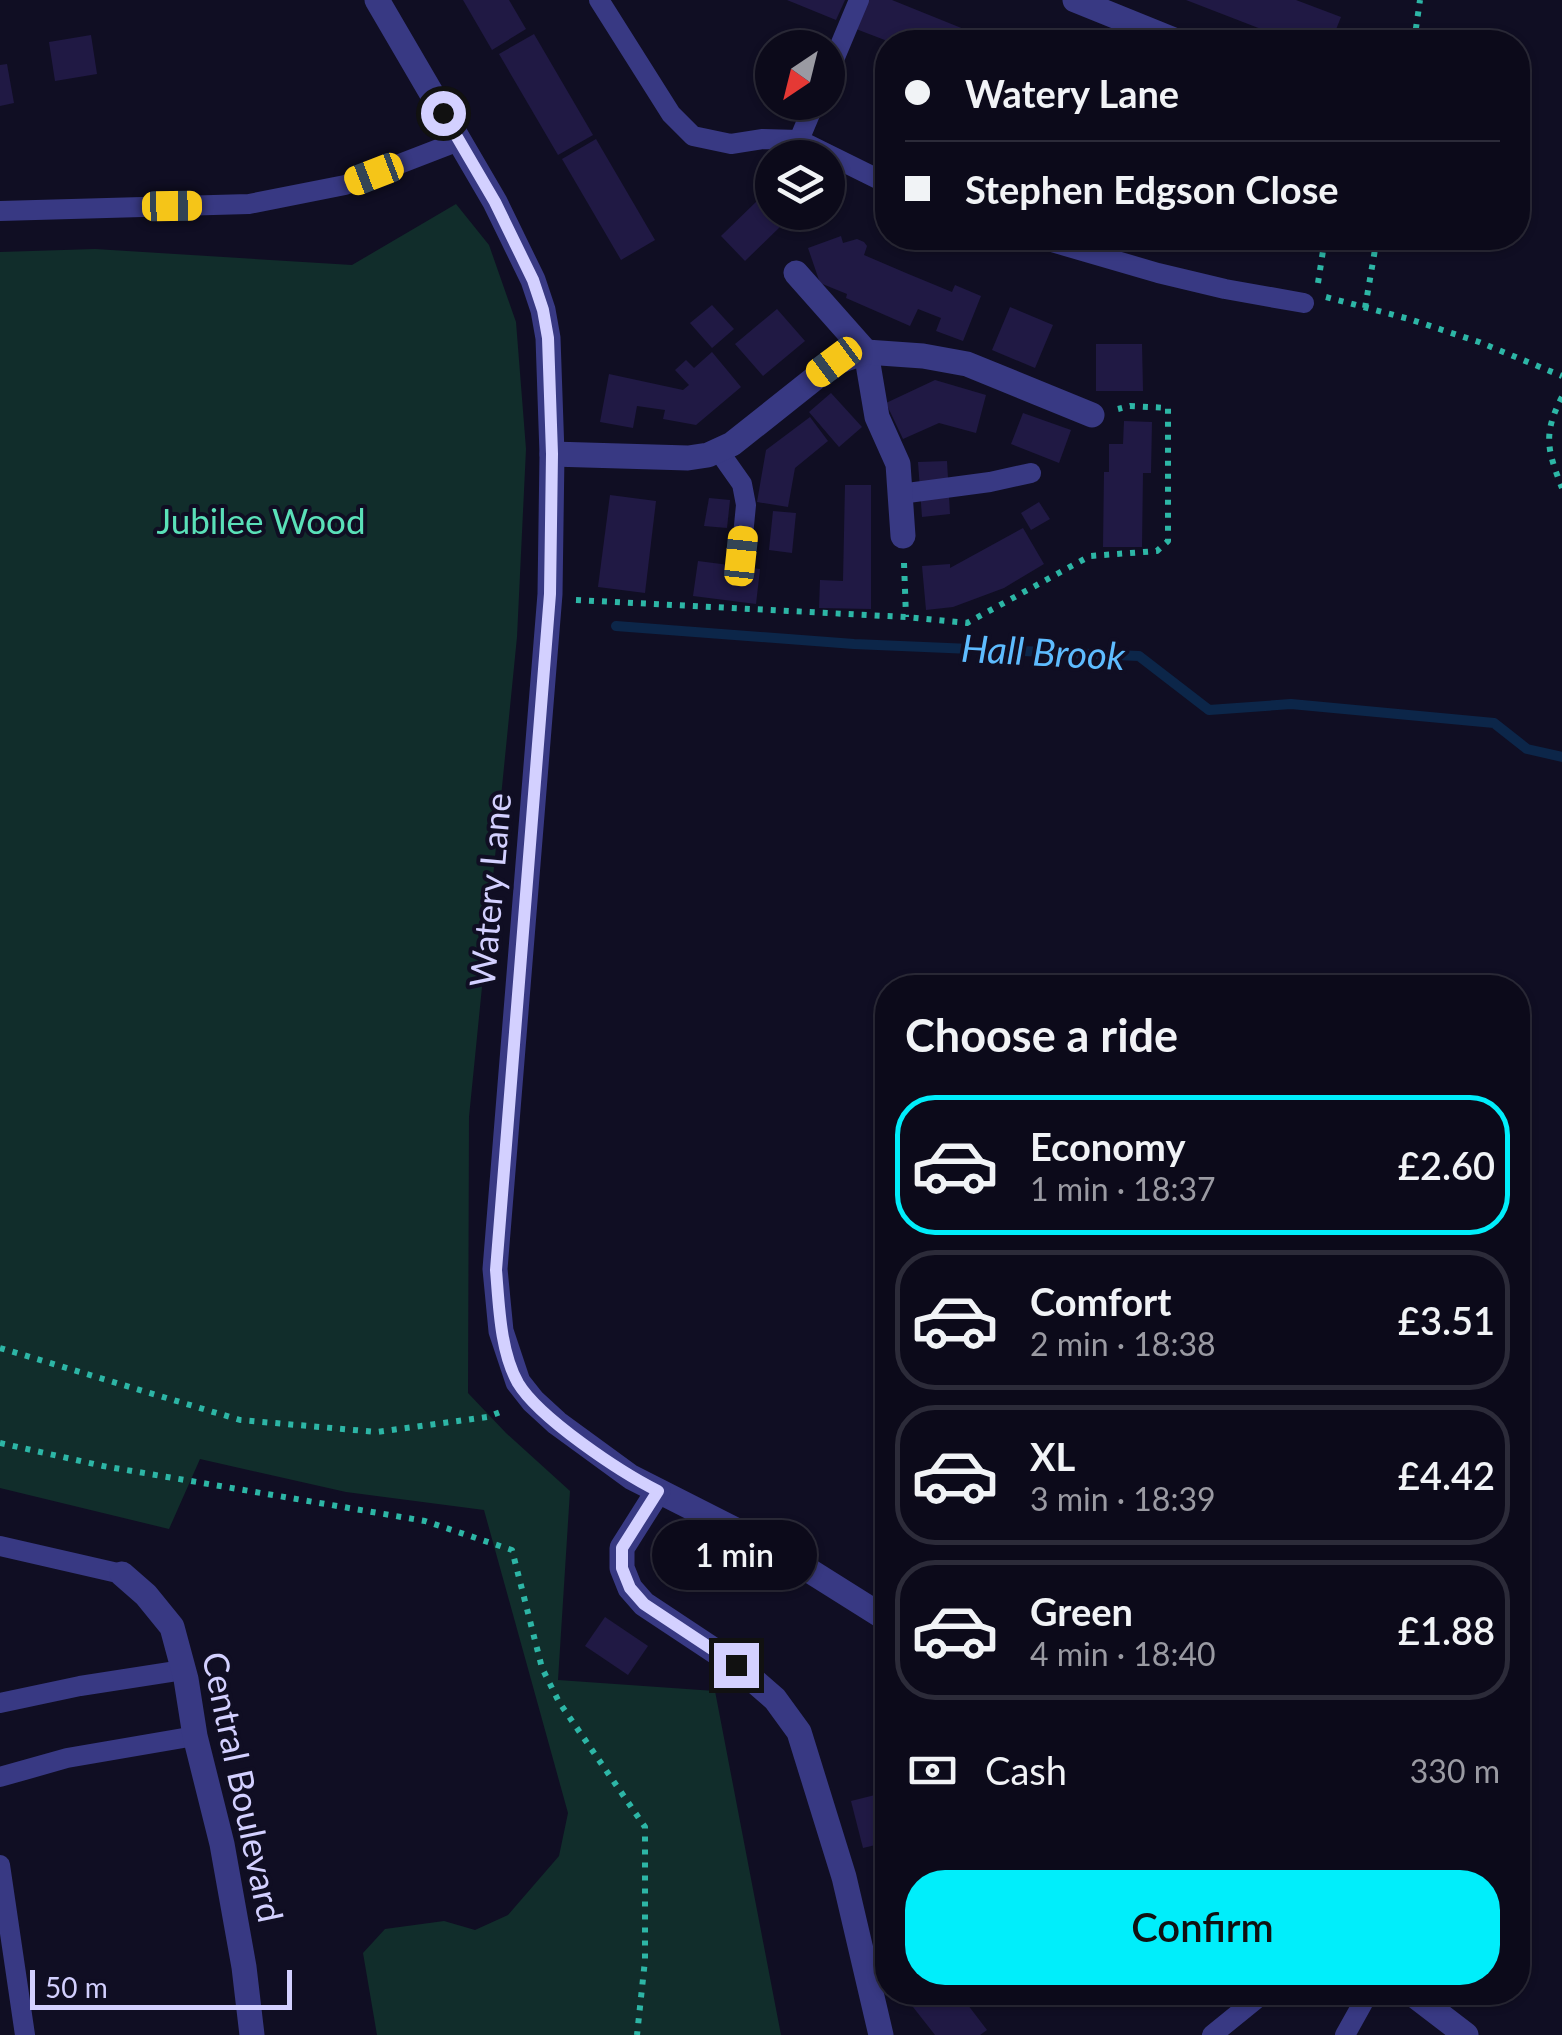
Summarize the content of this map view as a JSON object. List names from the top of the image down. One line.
{"streets":{"street":["Watery Lane","Central Boulevard"]},"water":["Hall Brook"],"parks":["Jubilee Wood"],"scale_bar":"50 m","north":"bottom left","page":{"banner":["Watery Lane","Stephen Edgson Close"],"heading":"Choose a ride","list":[{"name":"Economy","note":"1 min · 18:37","value":"£2.60"},{"name":"Comfort","note":"2 min · 18:38","value":"£3.51"},{"name":"XL","note":"3 min · 18:39","value":"£4.42"},{"name":"Green","note":"4 min · 18:40","value":"£1.88"}],"bubble":"1 min","pay":["Cash","330 m"],"buttons":"Confirm","scale":"50 m"}}
